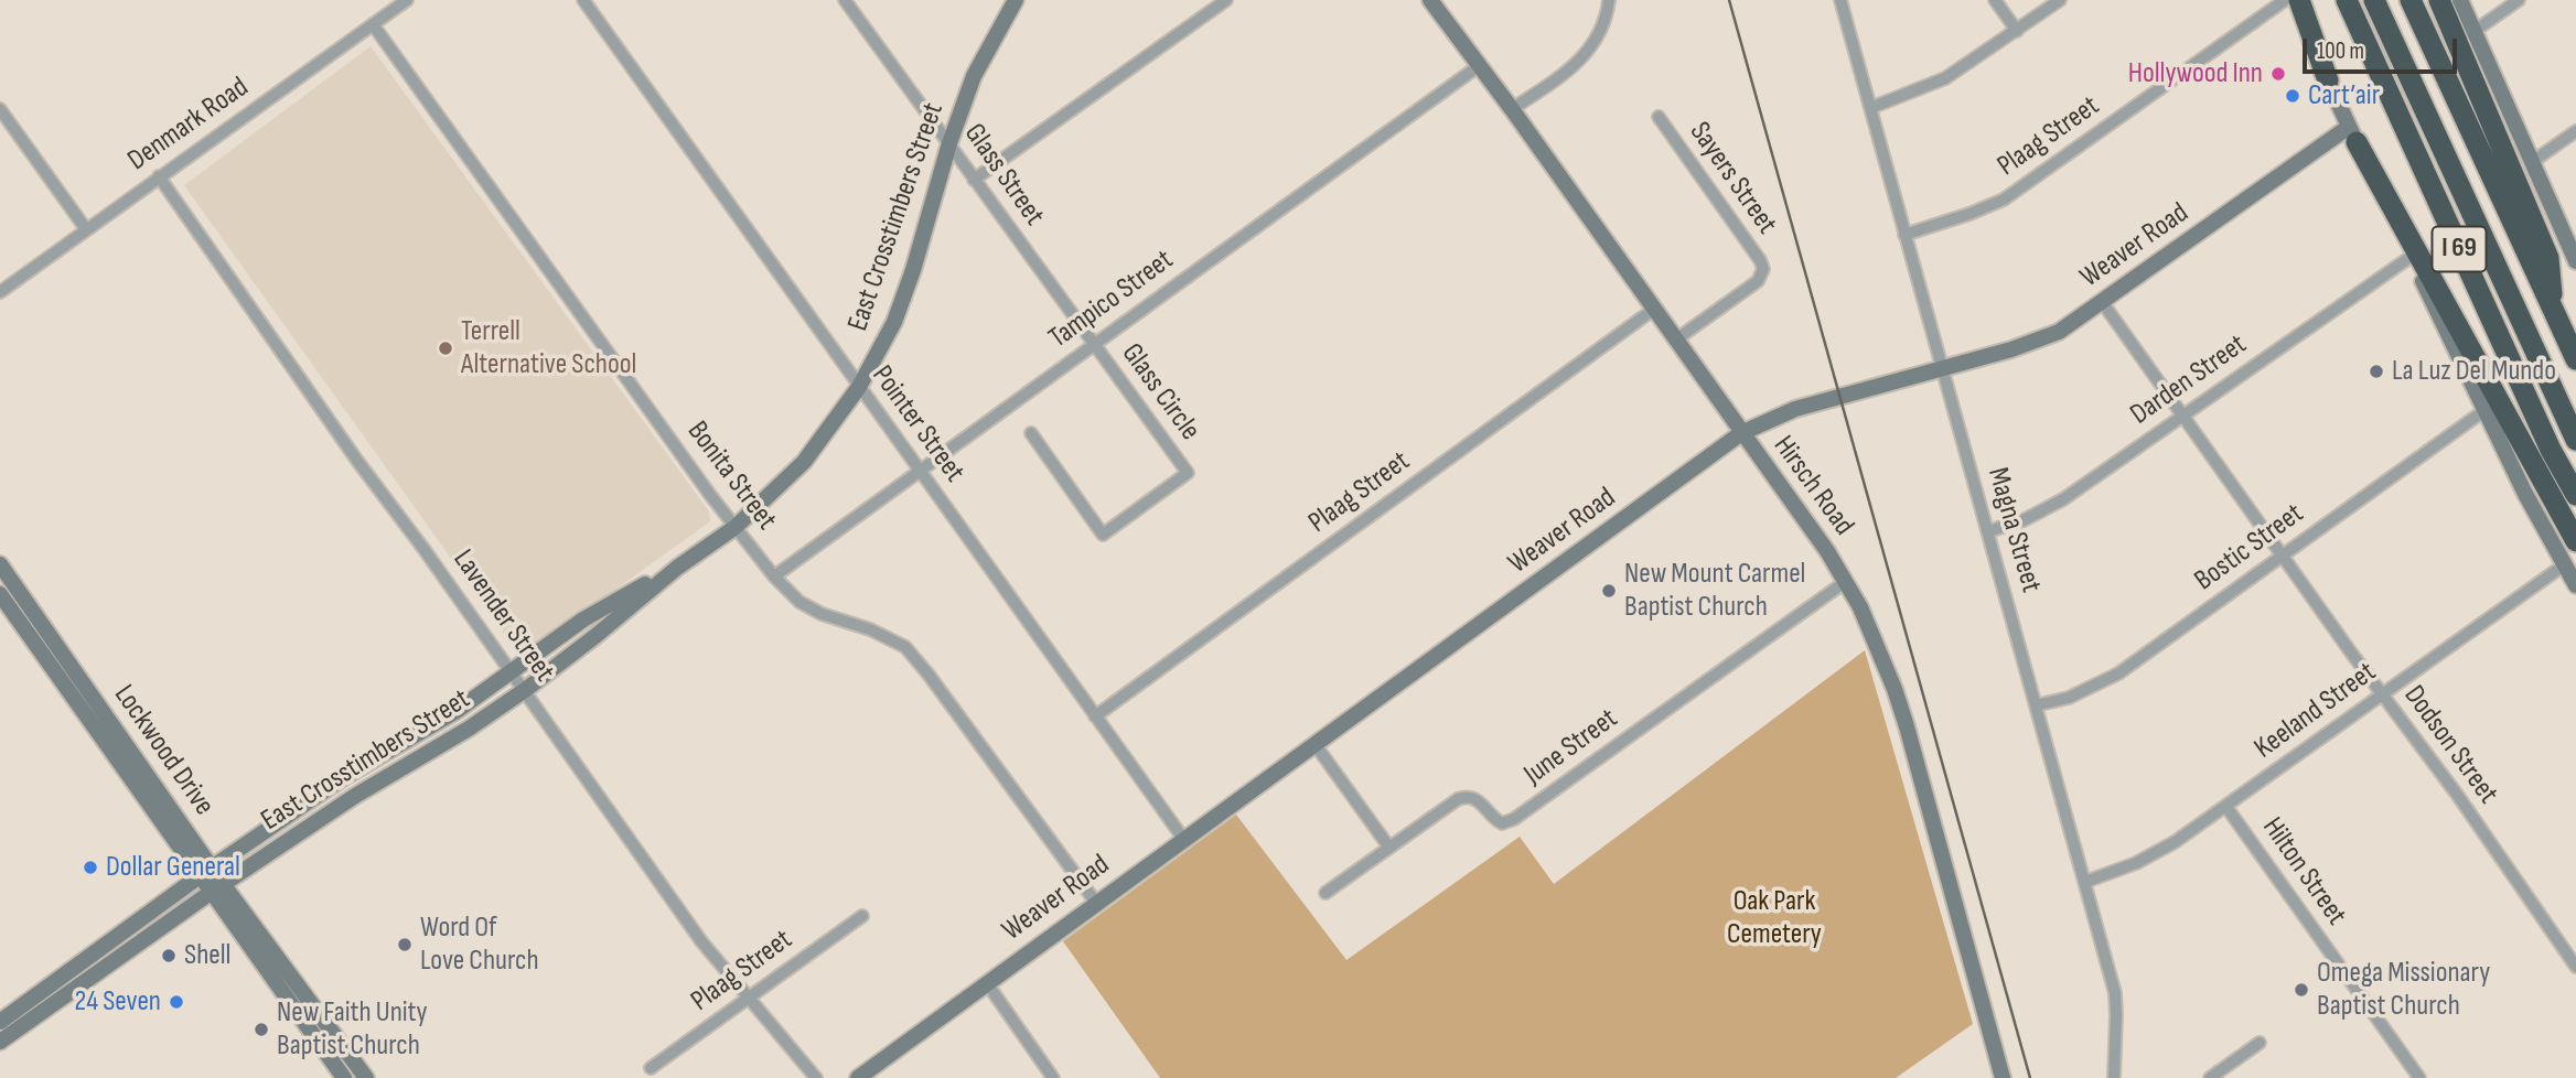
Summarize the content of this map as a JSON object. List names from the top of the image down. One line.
{"streets":{"highway":["I 69"],"main road":["East Crosstimbers Street","Weaver Road","Hirsch Road","Lockwood Drive"],"street":["Denmark Road","Plaag Street","Glass Street","Sayers Street","Tampico Street","Darden Street","Glass Circle","Pointer Street","Bonita Street","Magna Street","Bostic Street","Lavender Street","Keeland Street","Dodson Street","June Street","Hilton Street"]},"crossings":[["Denmark Road","Bonita Street"],["Denmark Road","Lavender Street"],["Plaag Street","Pointer Street"],["Plaag Street","Hirsch Road"],["Plaag Street","Magna Street"],["Plaag Street","Lavender Street"],["Glass Street","East Crosstimbers Street"],["Glass Street","Tampico Street"],["Glass Street","Glass Circle"],["Sayers Street","Hirsch Road"],["East Crosstimbers Street","Pointer Street"],["East Crosstimbers Street","Bonita Street"],["East Crosstimbers Street","Lavender Street"],["East Crosstimbers Street","Lockwood Drive"],["Weaver Road","Pointer Street"],["Weaver Road","Bonita Street"],["Weaver Road","Hirsch Road"],["Weaver Road","Magna Street"],["Weaver Road","Dodson Street"],["Tampico Street","Glass Circle"],["Tampico Street","Pointer Street"],["Tampico Street","Bonita Street"],["Tampico Street","Hirsch Road"],["Darden Street","Magna Street"],["Darden Street","Dodson Street"],["Hirsch Road","June Street"],["Magna Street","Bostic Street"],["Magna Street","Keeland Street"],["Bostic Street","Dodson Street"],["Keeland Street","Dodson Street"],["Keeland Street","Hilton Street"]],"parks":["Oak Park Cemetery"],"places":["Hollywood Inn","Cart’air","Terrell Alternative School","La Luz Del Mundo","New Mount Carmel Baptist Church","Dollar General","Word Of Love Church","Shell","Omega Missionary Baptist Church","24 Seven","New Faith Unity Baptist Church"],"scale_bar":"100 m"}
